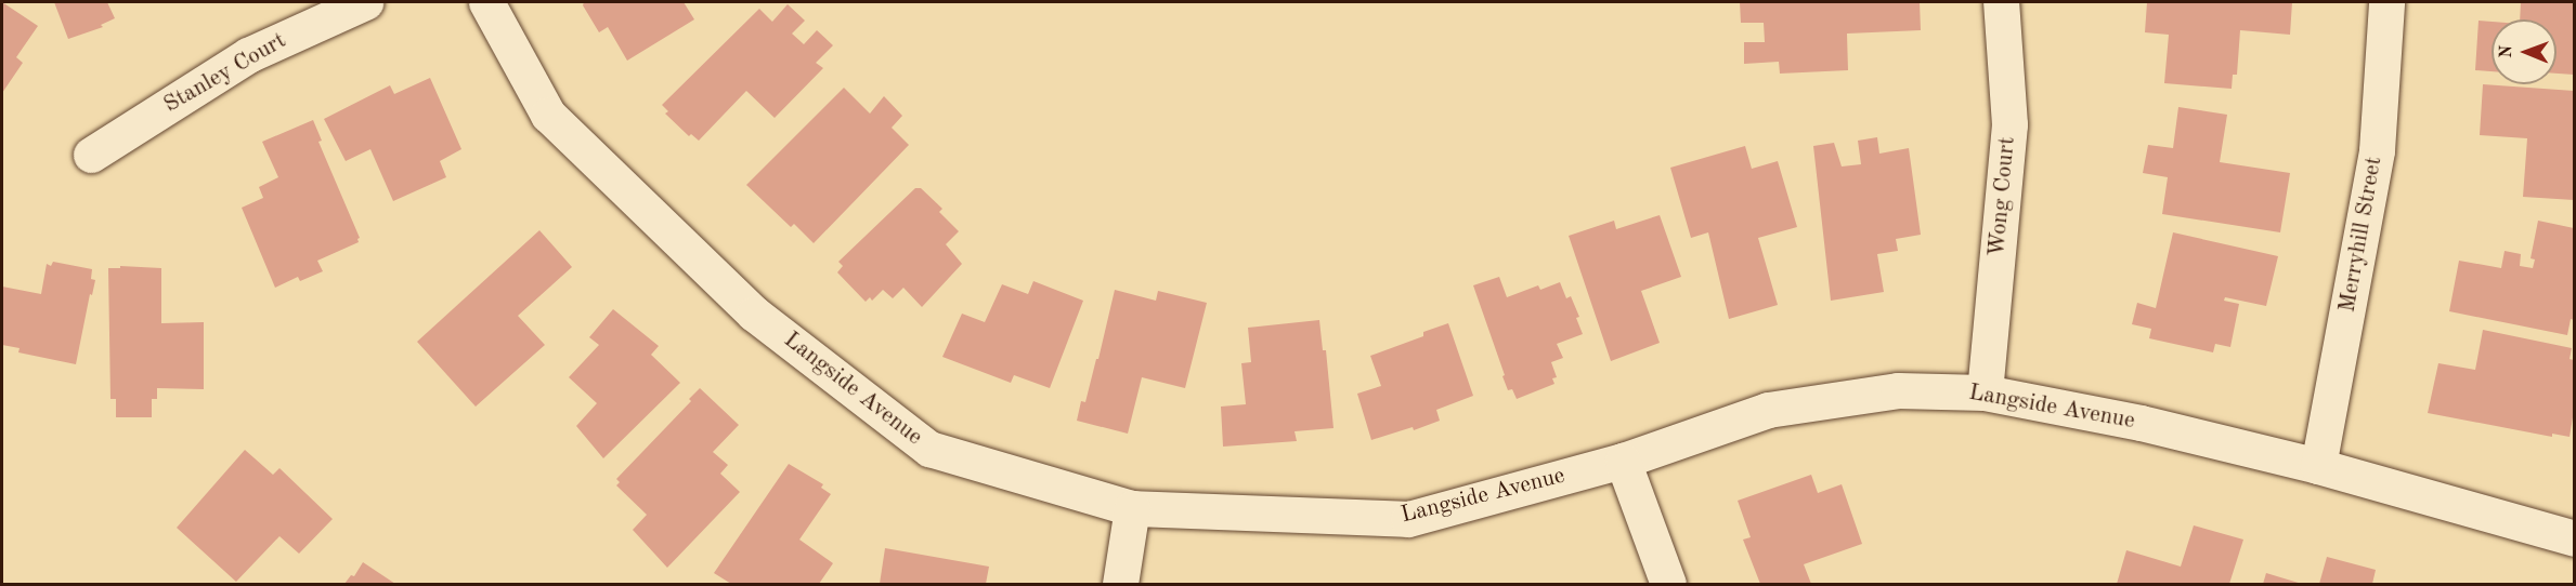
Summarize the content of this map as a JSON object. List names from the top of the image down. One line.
{"streets":{"street":["Stanley Court","Wong Court","Merryhill Street","Langside Avenue"]},"crossings":[["Wong Court","Langside Avenue"],["Merryhill Street","Langside Avenue"]],"north":"left"}
